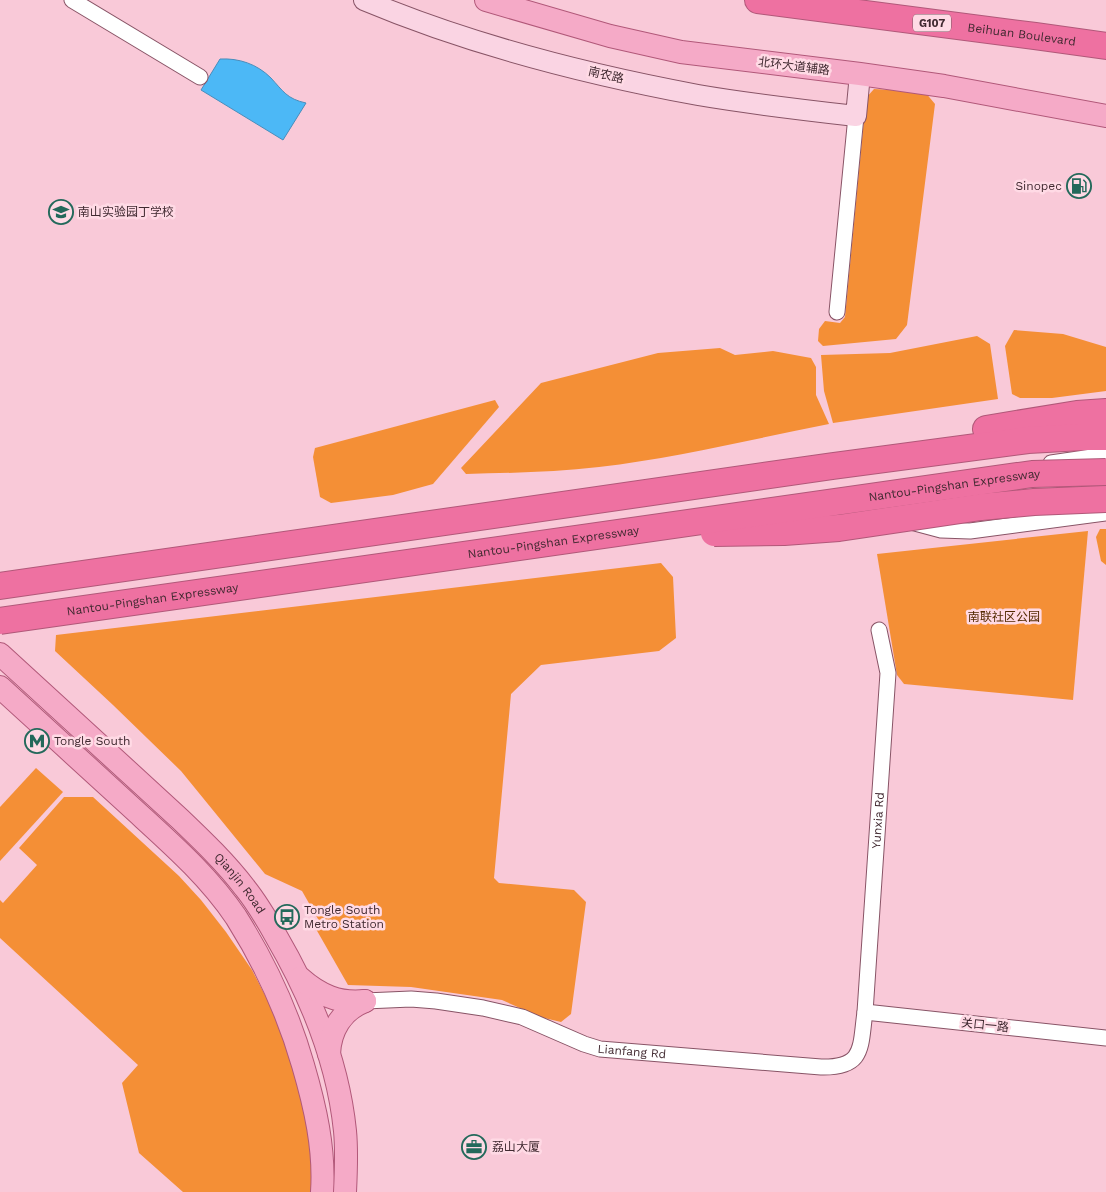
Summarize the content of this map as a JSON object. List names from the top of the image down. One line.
{"streets":{"highway":["G107","Beihuan Boulevard","Nantou-Pingshan Expressway"],"main road":["北环大道辅路","Qianjin Road"],"street":["南农路","Yunxia Rd","关口一路","Lianfang Rd"]},"crossings":[["Yunxia Rd","关口一路"],["Yunxia Rd","Lianfang Rd"],["关口一路","Lianfang Rd"]],"parks":["南联社区公园"],"places":{"fuel station":["Sinopec"],"school or university":["南山实验园丁学校"],"metro station":["Tongle South"],"bus stop":["Tongle South Metro Station"],"office":["荔山大厦"]}}
